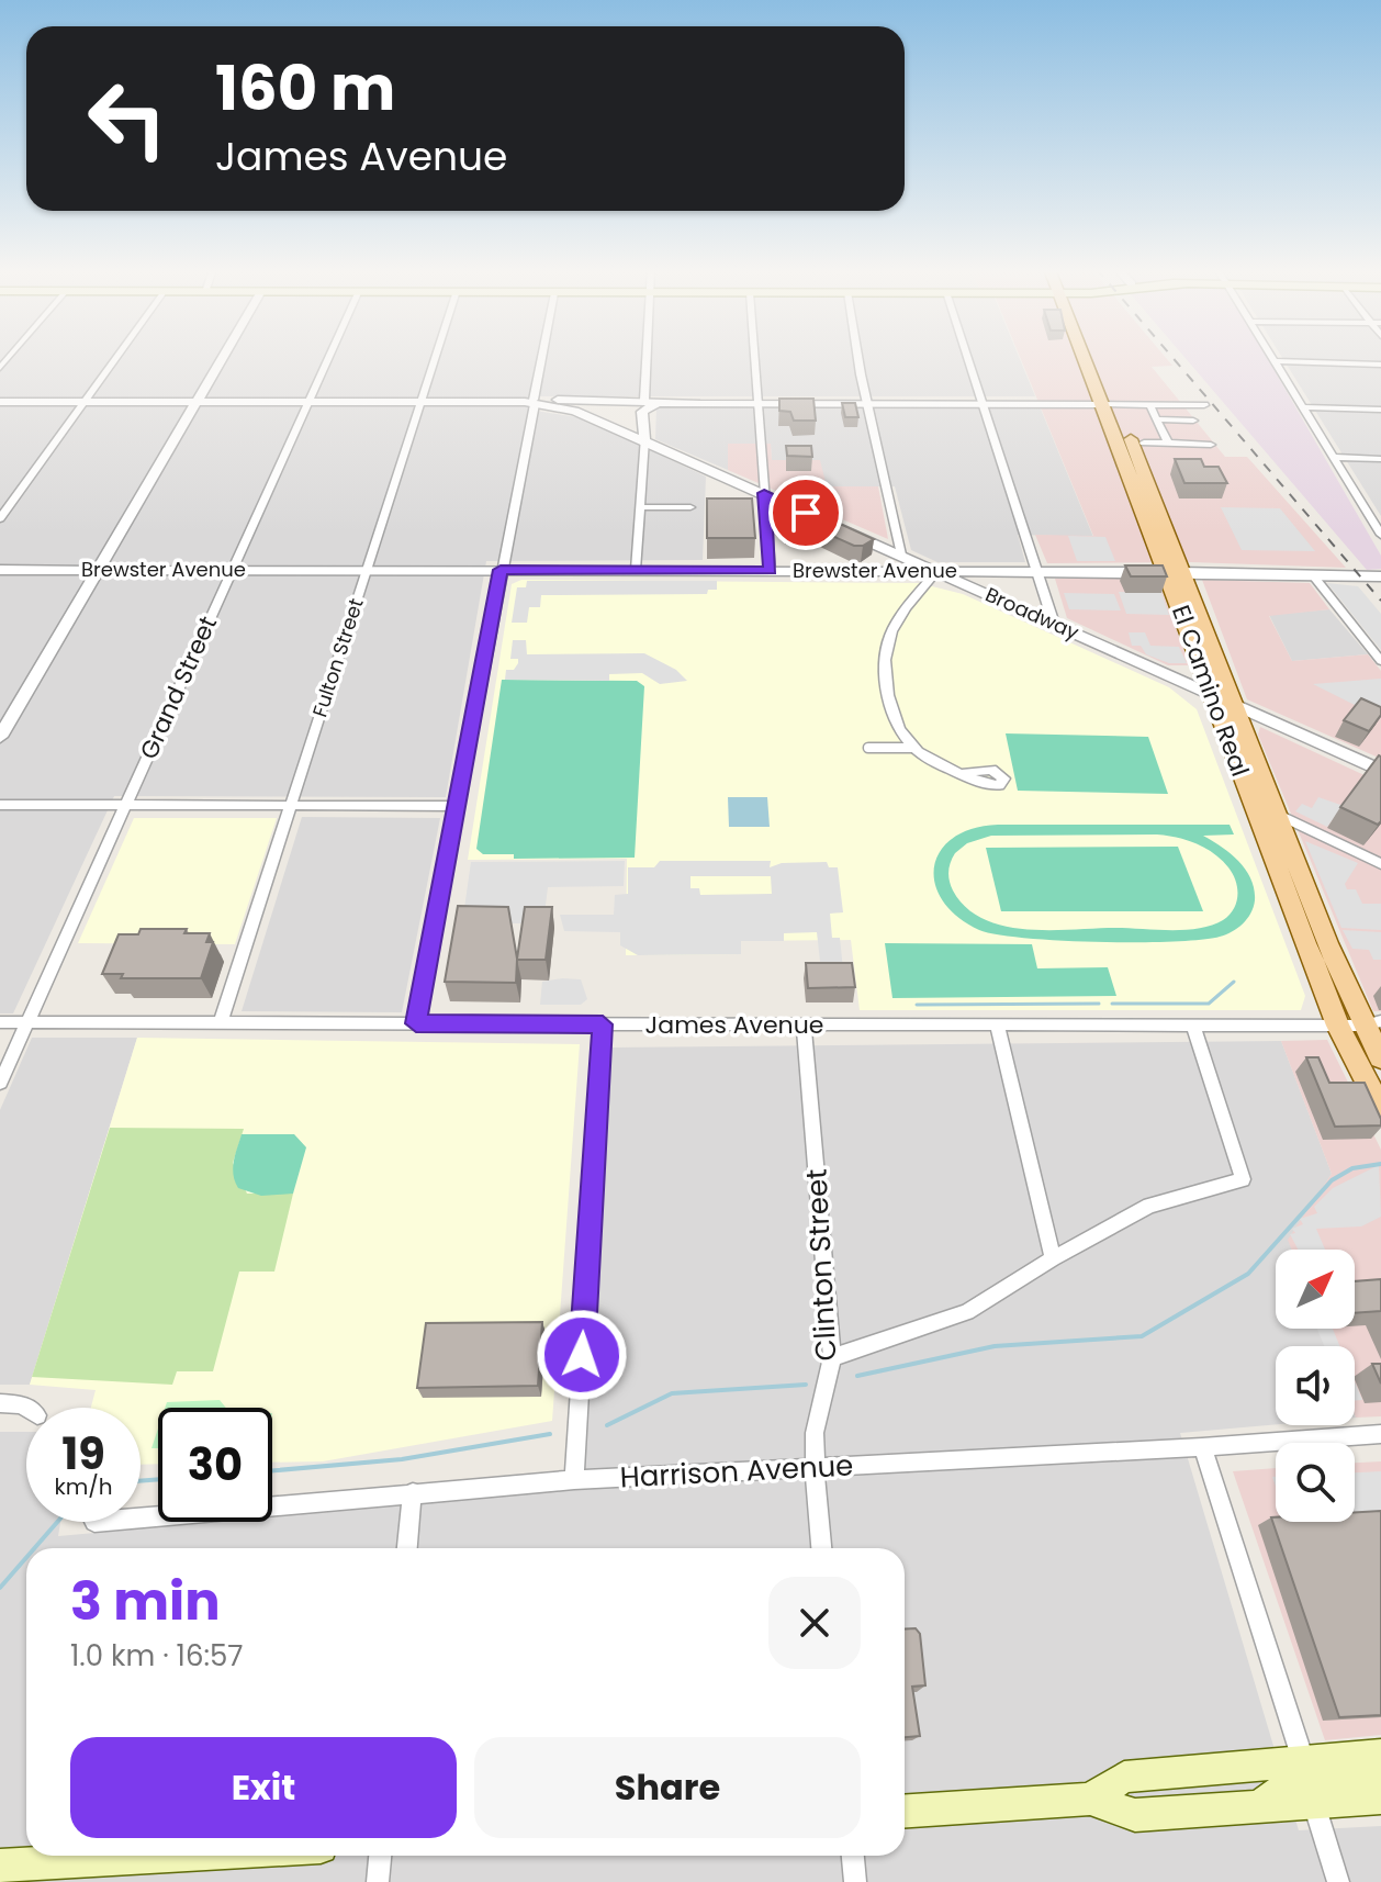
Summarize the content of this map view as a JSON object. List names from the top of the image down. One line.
{"streets":{"main road":["El Camino Real"],"street":["Brewster Avenue","Broadway","Fulton Street","Grand Street","James Avenue","Clinton Street","Harrison Avenue"]},"crossings":[["Brewster Avenue","Broadway"],["Brewster Avenue","Fulton Street"],["Brewster Avenue","Grand Street"],["Brewster Avenue","El Camino Real"],["Broadway","El Camino Real"],["Fulton Street","James Avenue"],["Grand Street","James Avenue"],["El Camino Real","James Avenue"],["James Avenue","Clinton Street"],["Clinton Street","Harrison Avenue"]],"north":"top right","page":{"turn":["160 m","James Avenue"],"speed":"19 km/h","limit":"30","heading":["3 min","1.0 km · 16:57"],"buttons":["Exit","Share"]}}
